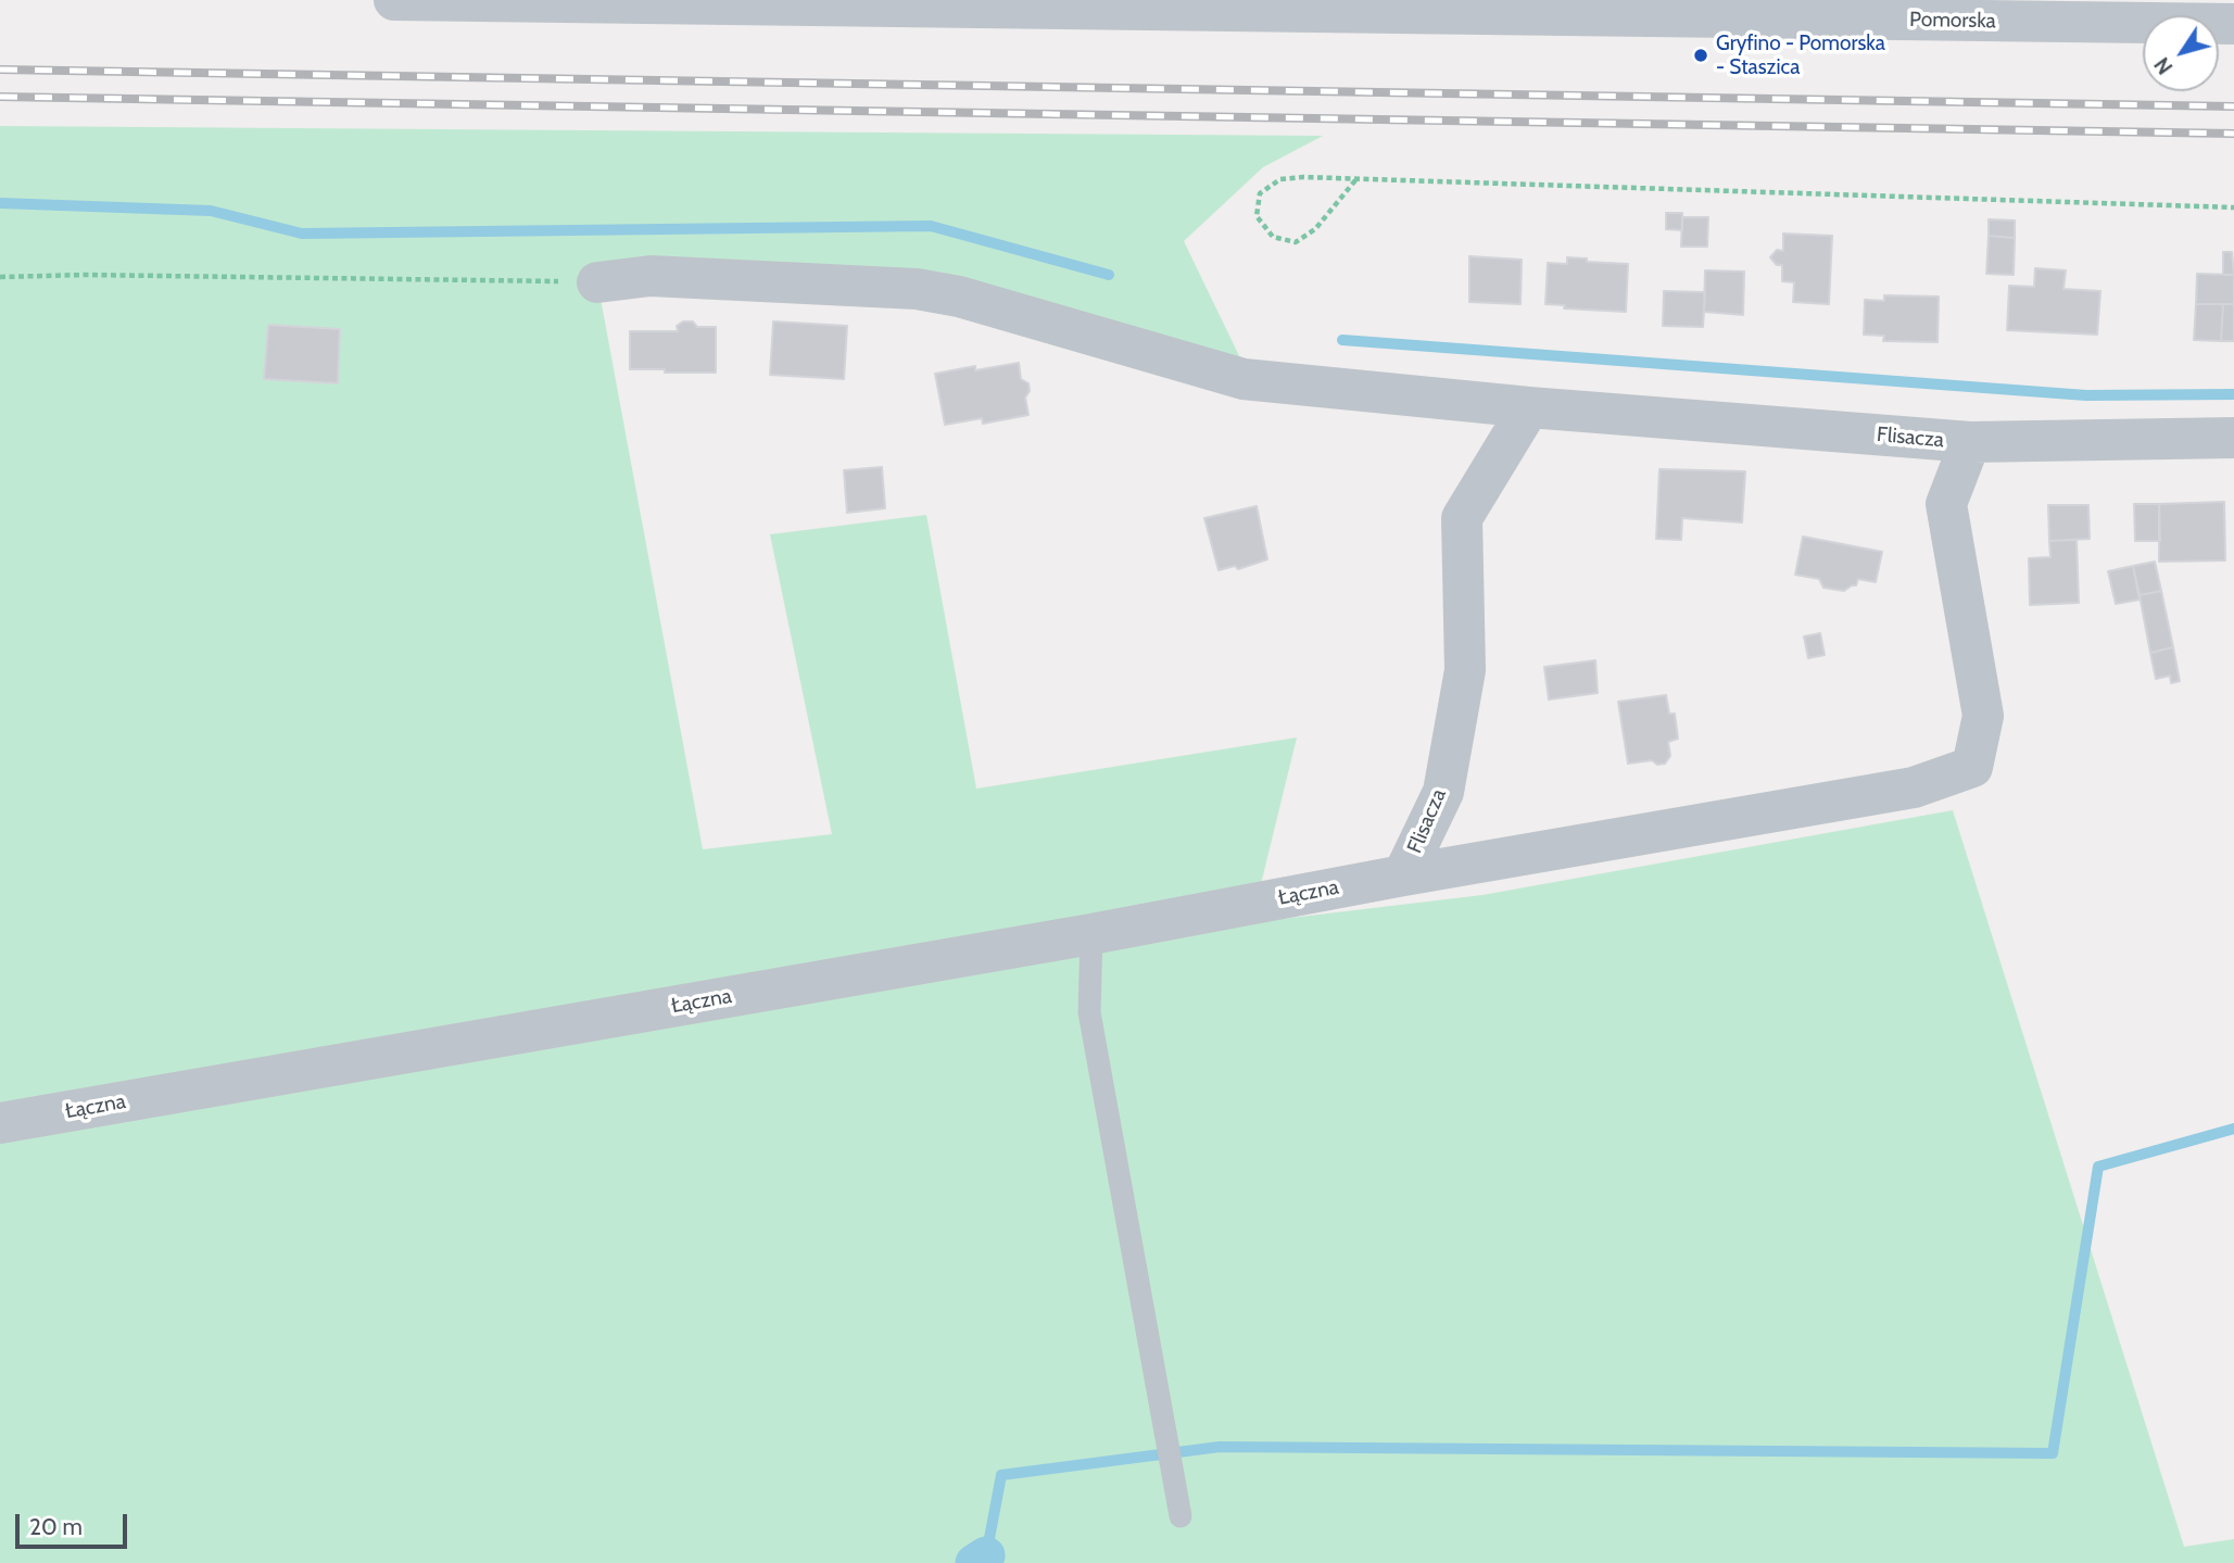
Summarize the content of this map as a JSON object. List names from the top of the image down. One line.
{"streets":{"street":["Pomorska","Flisacza","Łączna"]},"crossings":[["Flisacza","Łączna"]],"places":["Gryfino - Pomorska - Staszica"],"scale_bar":"20 m","north":"bottom left"}
